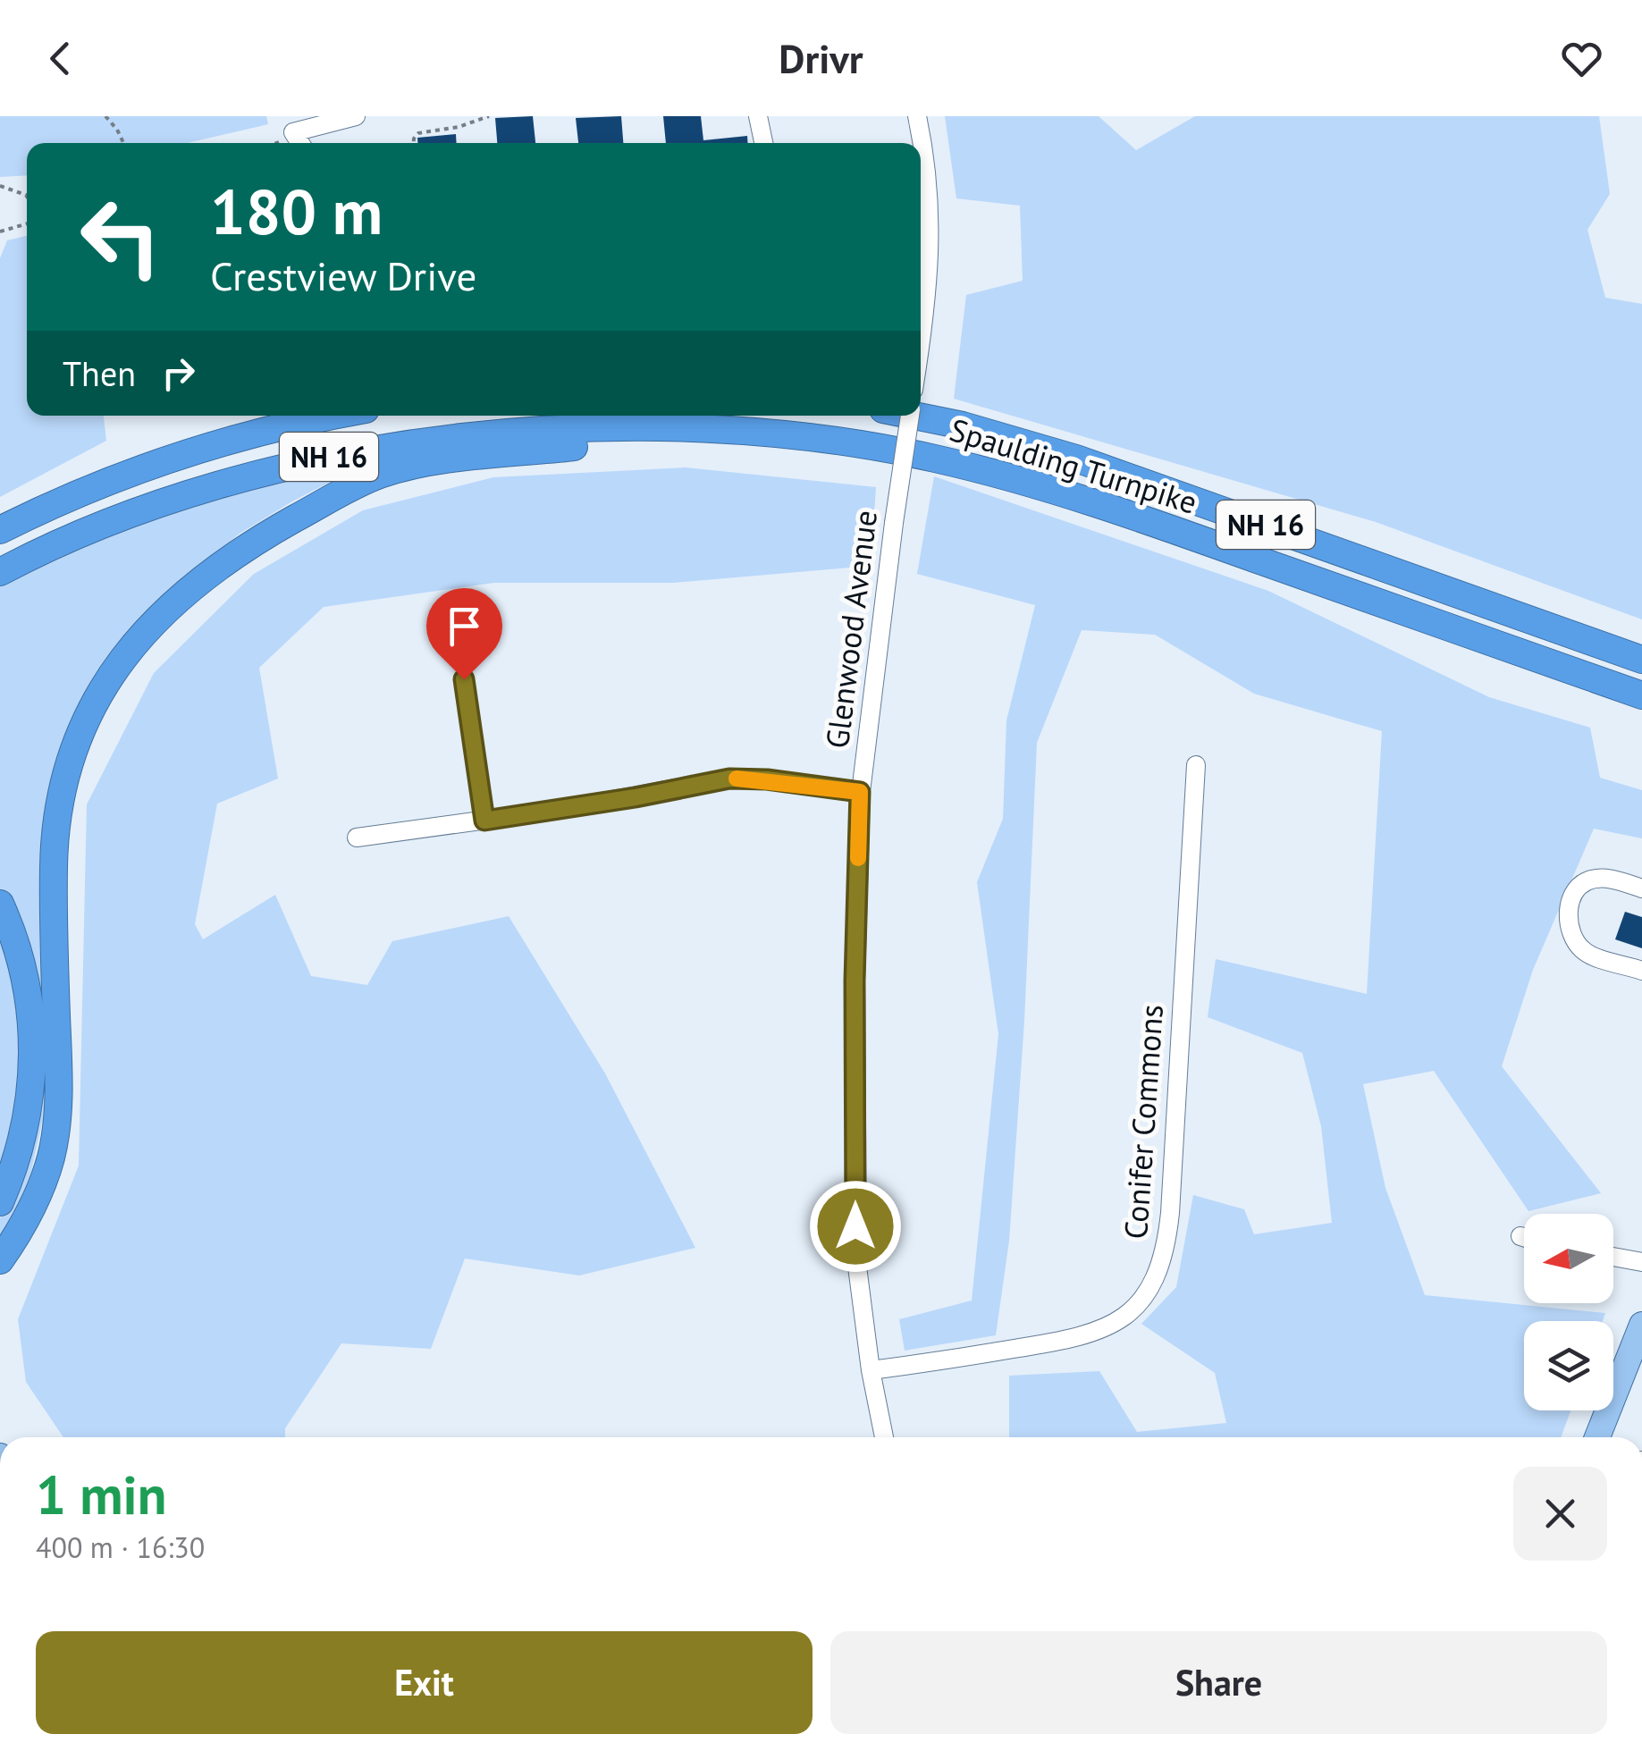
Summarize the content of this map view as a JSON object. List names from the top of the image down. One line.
{"streets":{"highway":["NH 16","Spaulding Turnpike"],"street":["Glenwood Avenue","Conifer Commons"]},"crossings":[["Glenwood Avenue","Conifer Commons"]],"north":"left","page":{"header":"Drivr","turn":["180 m","Crestview Drive"],"then":"Then","heading":["1 min","400 m · 16:30"],"buttons":["Exit","Share"]}}
